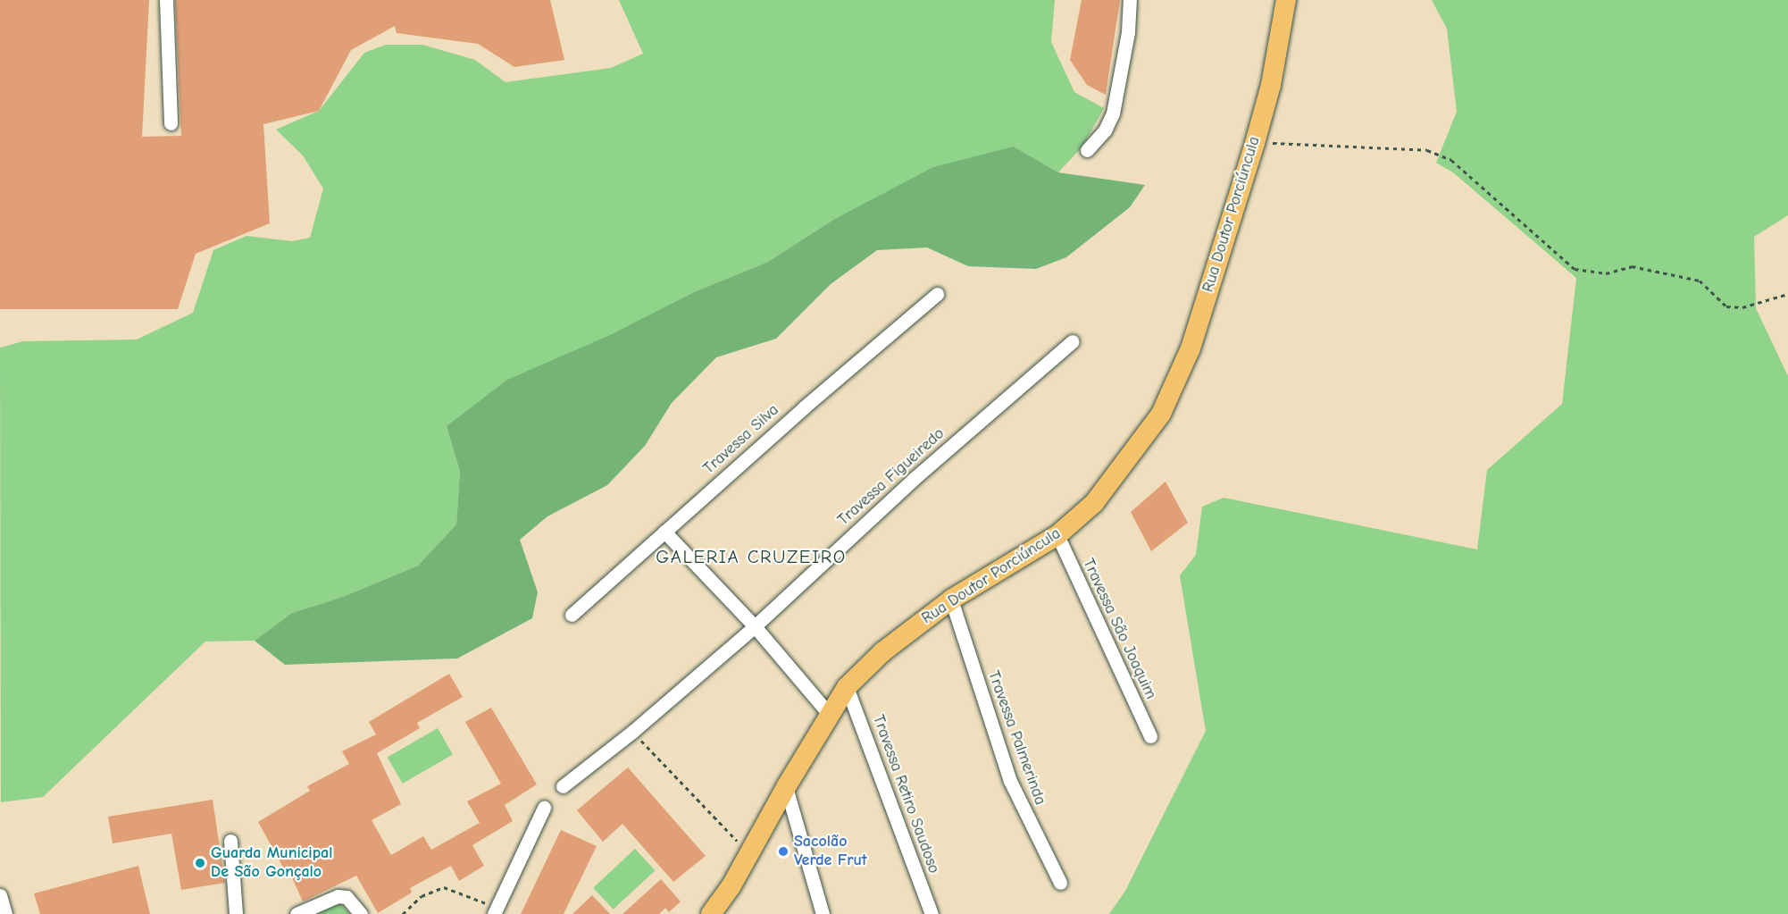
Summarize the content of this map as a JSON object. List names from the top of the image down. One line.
{"streets":{"main road":["Rua Doutor Porciúncula"],"street":["Travessa Silva","Travessa Figueiredo","Travessa São Joaquim","Travessa Palmerinda","Travessa Retiro Saudoso"]},"crossings":[["Rua Doutor Porciúncula","Travessa São Joaquim"],["Rua Doutor Porciúncula","Travessa Palmerinda"],["Rua Doutor Porciúncula","Travessa Retiro Saudoso"]],"districts":["GALERIA CRUZEIRO"],"places":["Sacolão Verde Frut","Guarda Municipal De São Gonçalo"]}
